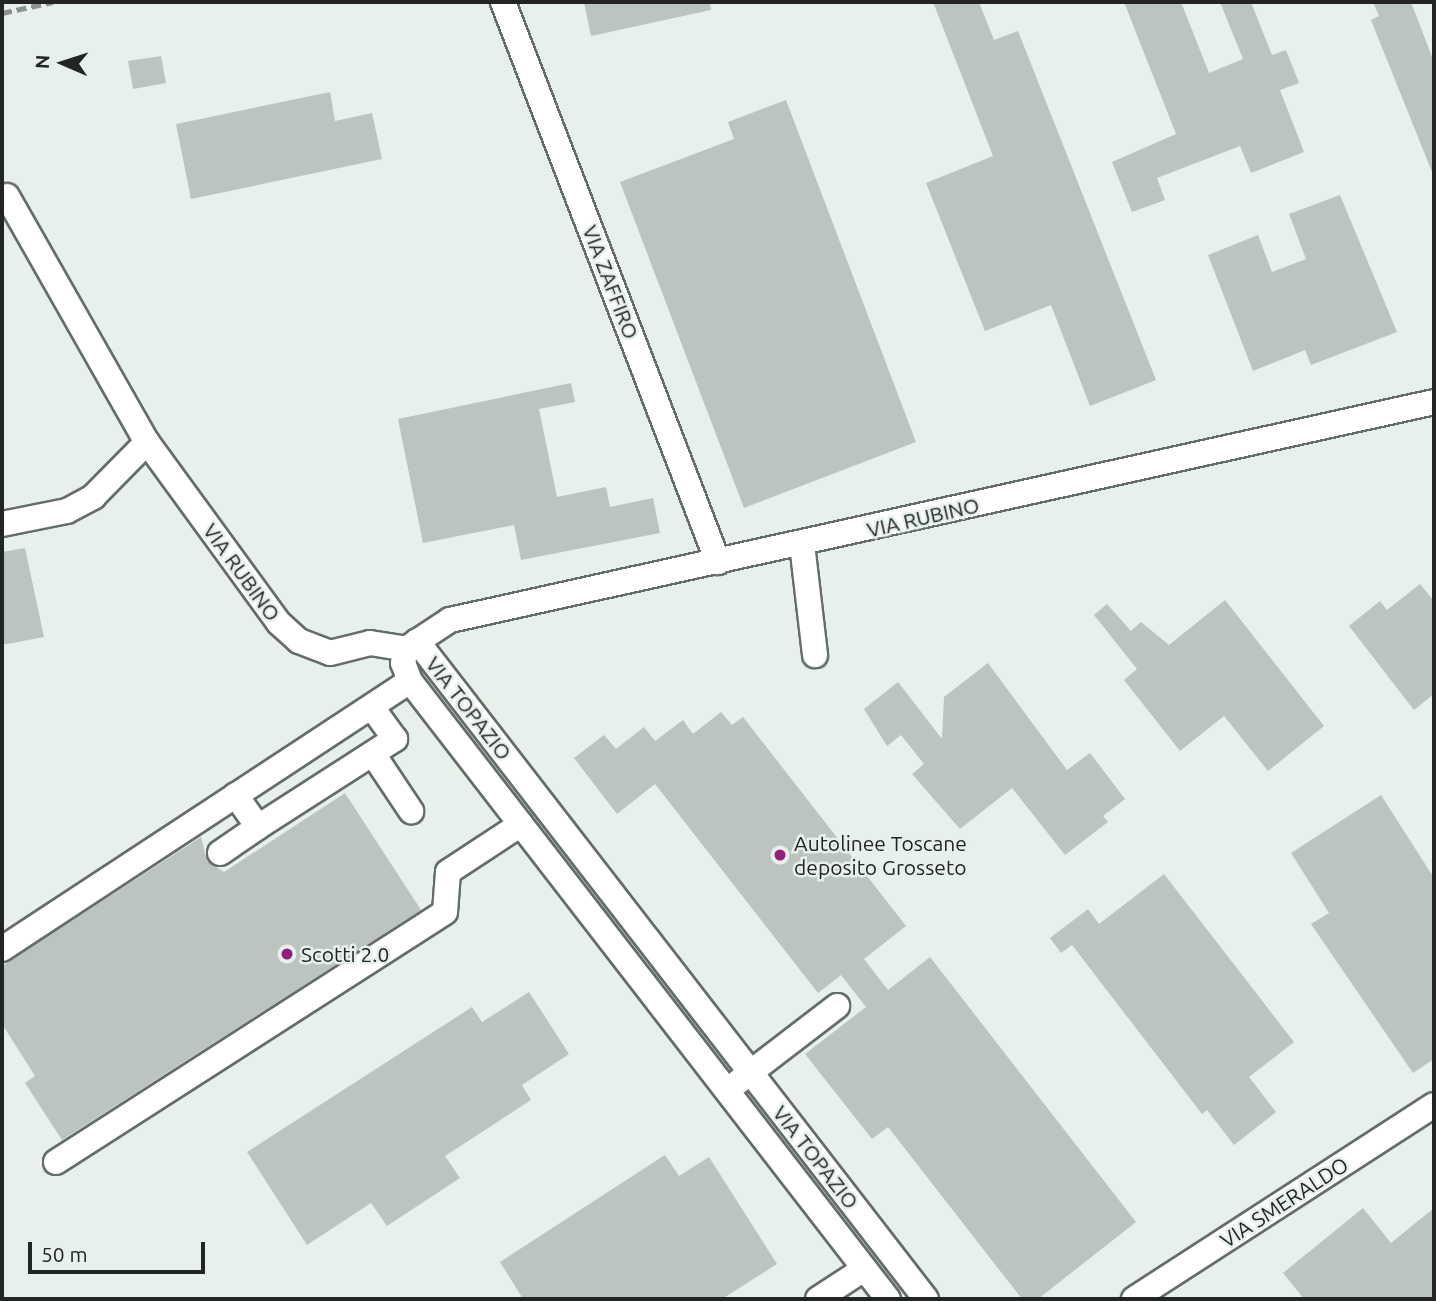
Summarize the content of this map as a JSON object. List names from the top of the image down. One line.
{"streets":{"street":["VIA ZAFFIRO","VIA RUBINO","VIA TOPAZIO","VIA SMERALDO"]},"crossings":[["VIA ZAFFIRO","VIA RUBINO"],["VIA RUBINO","VIA TOPAZIO"]],"places":["Autolinee Toscane deposito Grosseto","Scotti 2.0"],"scale_bar":"50 m","north":"left"}
